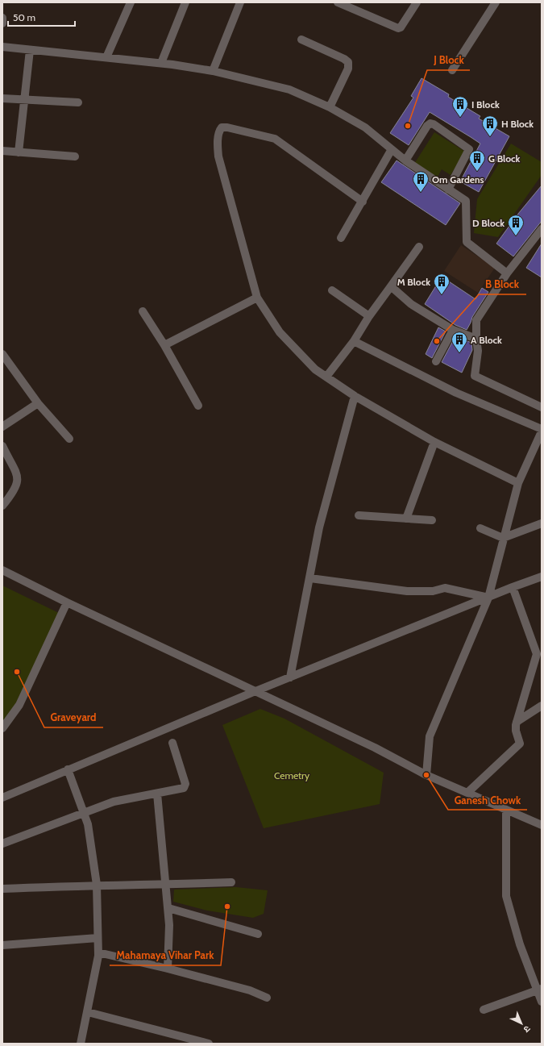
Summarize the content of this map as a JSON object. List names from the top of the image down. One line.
{"parks":["Cemetry"],"places":{"building":["I Block","H Block","G Block","Om Gardens","D Block","M Block","A Block"],"other":["J Block","B Block","Graveyard","Ganesh Chowk","Mahamaya Vihar Park"]},"scale_bar":"50 m","north":"bottom right"}
